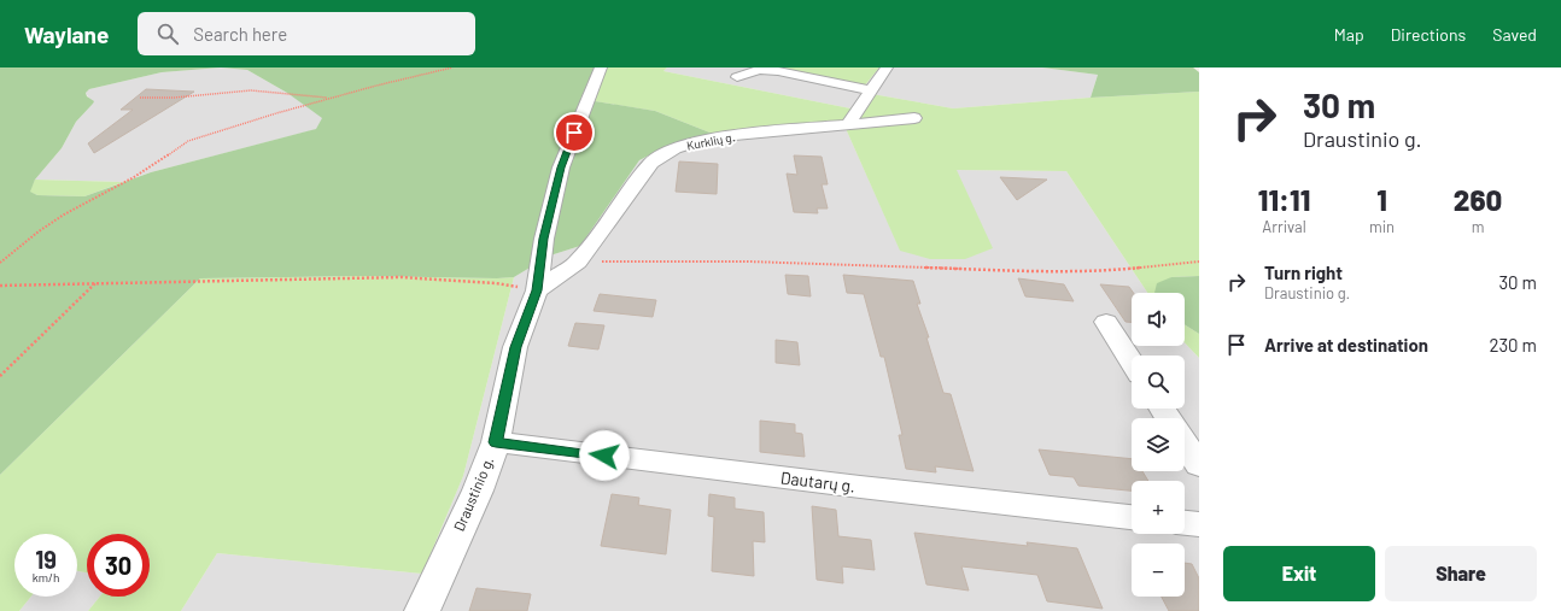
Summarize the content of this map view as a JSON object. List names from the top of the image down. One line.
{"streets":{"street":["Kurklių g.","Dautarų g.","Draustinio g."]},"crossings":[["Kurklių g.","Draustinio g."],["Dautarų g.","Draustinio g."]],"page":{"header":"Waylane","search":"Search here","nav":["Map","Directions","Saved"],"turn":["30 m","Draustinio g."],"eta":["11:11","Arrival","1","min","260","m"],"list":[{"name":"Turn right","note":"Draustinio g.","value":"30 m"},{"name":"Arrive at destination","value":"230 m"}],"map_buttons":["+","−"],"speed":"19 km/h","limit":"30","buttons":["Exit","Share"]}}
